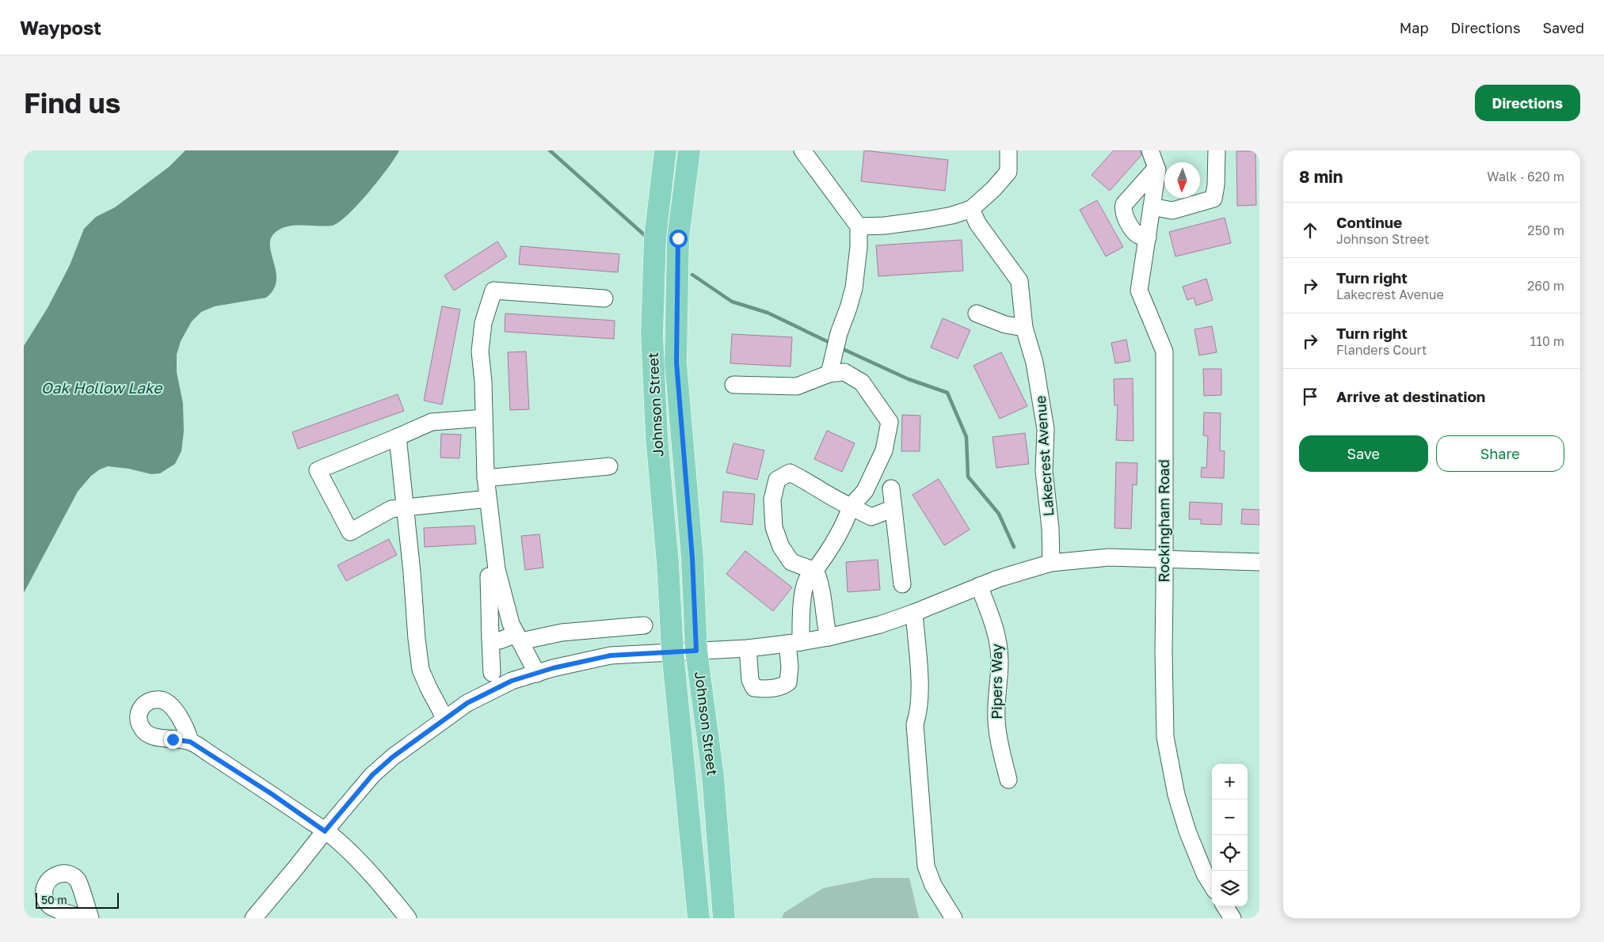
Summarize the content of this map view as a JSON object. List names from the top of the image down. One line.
{"streets":{"main road":["Johnson Street"],"street":["Lakecrest Avenue","Rockingham Road","Pipers Way"]},"water":["Oak Hollow Lake"],"scale_bar":"50 m","north":"bottom","page":{"header":"Waypost","nav":["Map","Directions","Saved"],"buttons":["Directions",["Save","Share"]],"title":"Find us","heading":["8 min","Walk · 620 m"],"list":[["Continue","Johnson Street","250 m"],["Turn right","Lakecrest Avenue","260 m"],["Turn right","Flanders Court","110 m"],"Arrive at destination"],"map_buttons":["+","−"],"scale":"50 m"}}
